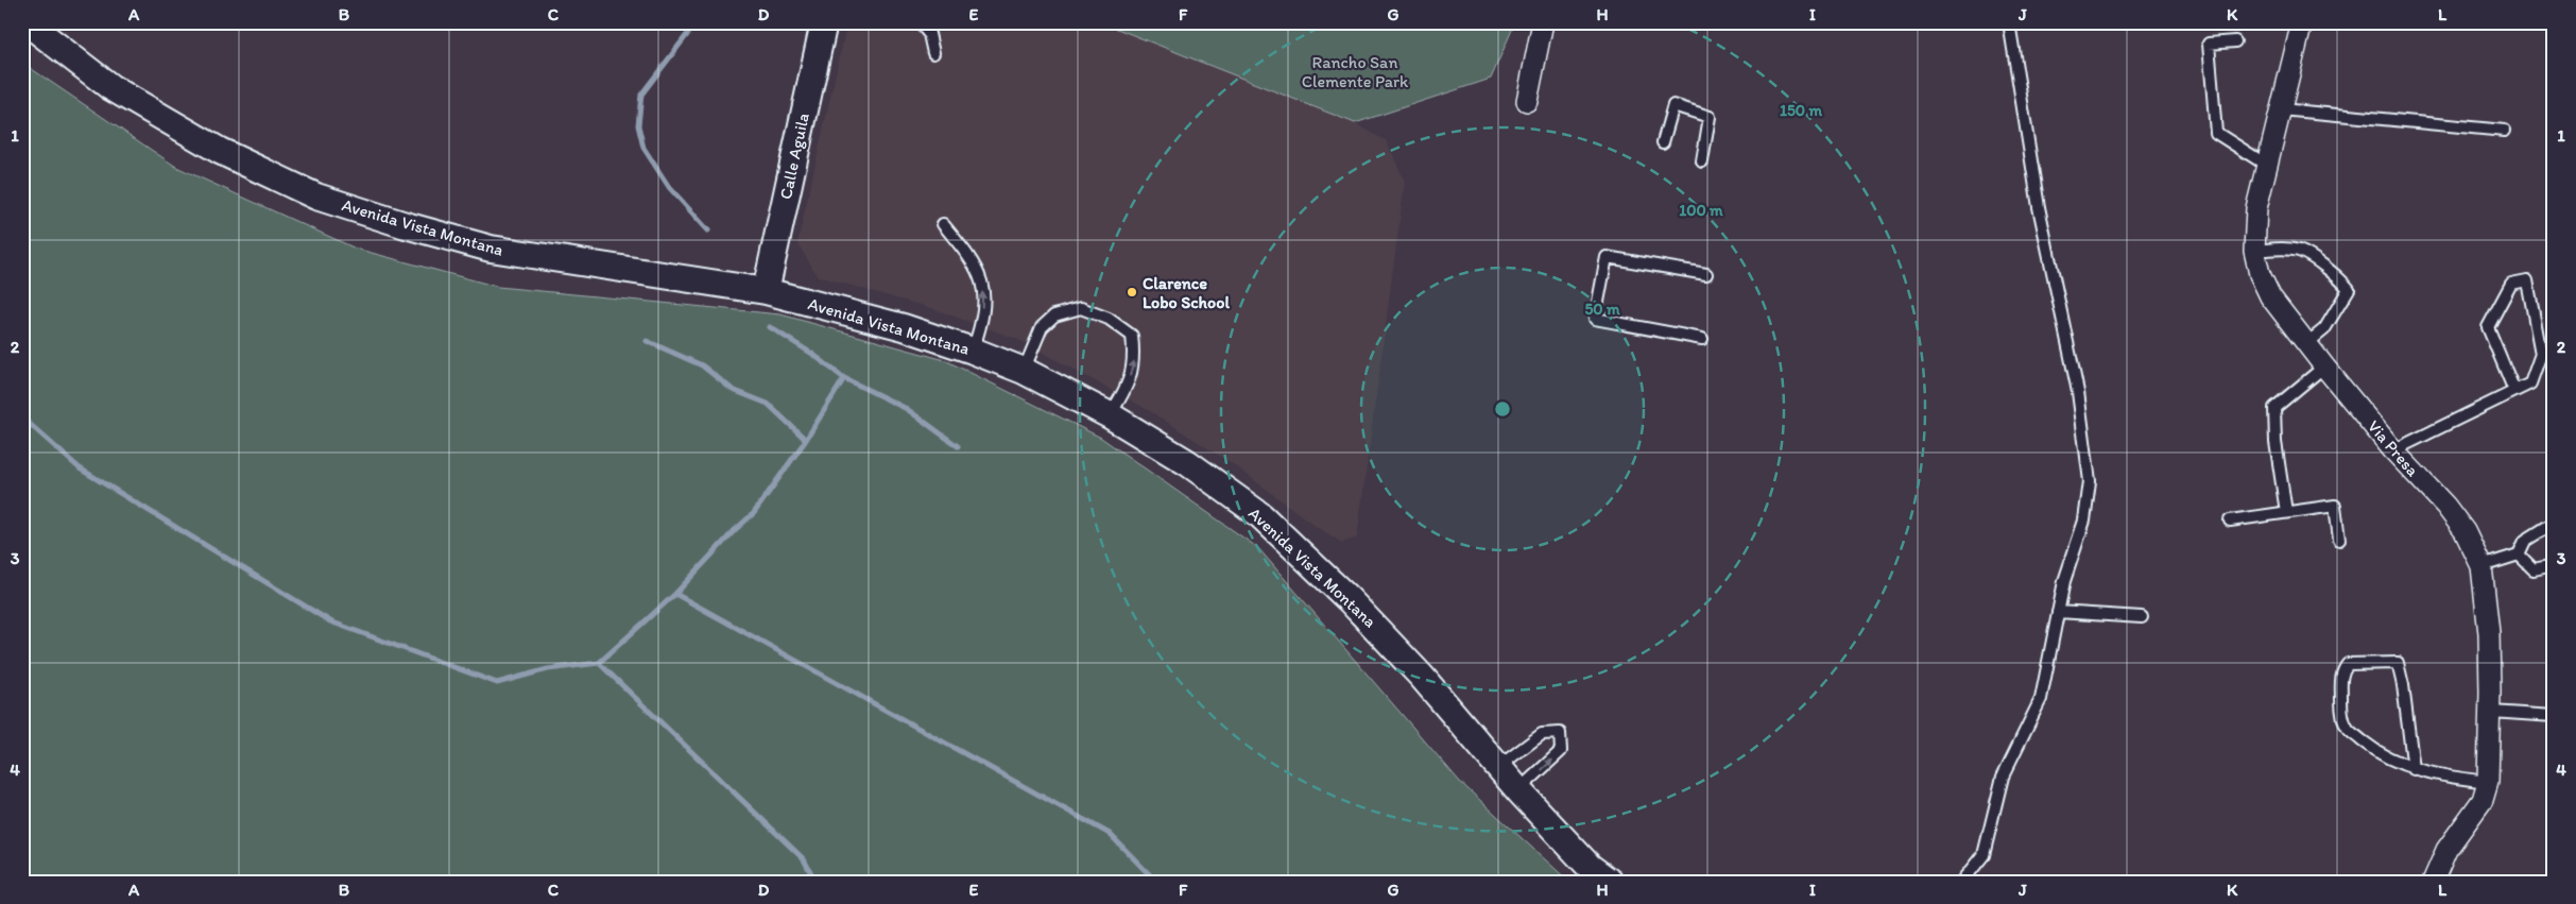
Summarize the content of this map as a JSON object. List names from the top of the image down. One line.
{"streets":{"street":["Calle Aguila","Avenida Vista Montana","Via Presa"]},"crossings":[["Calle Aguila","Avenida Vista Montana"]],"parks":["Rancho San Clemente Park"],"places":["Clarence Lobo School"],"grid":{"columns":["A","B","C","D","E","F","G","H","I","J","K","L"],"rows":["1","2","3","4"]},"rings":["150 m","100 m","50 m"]}
